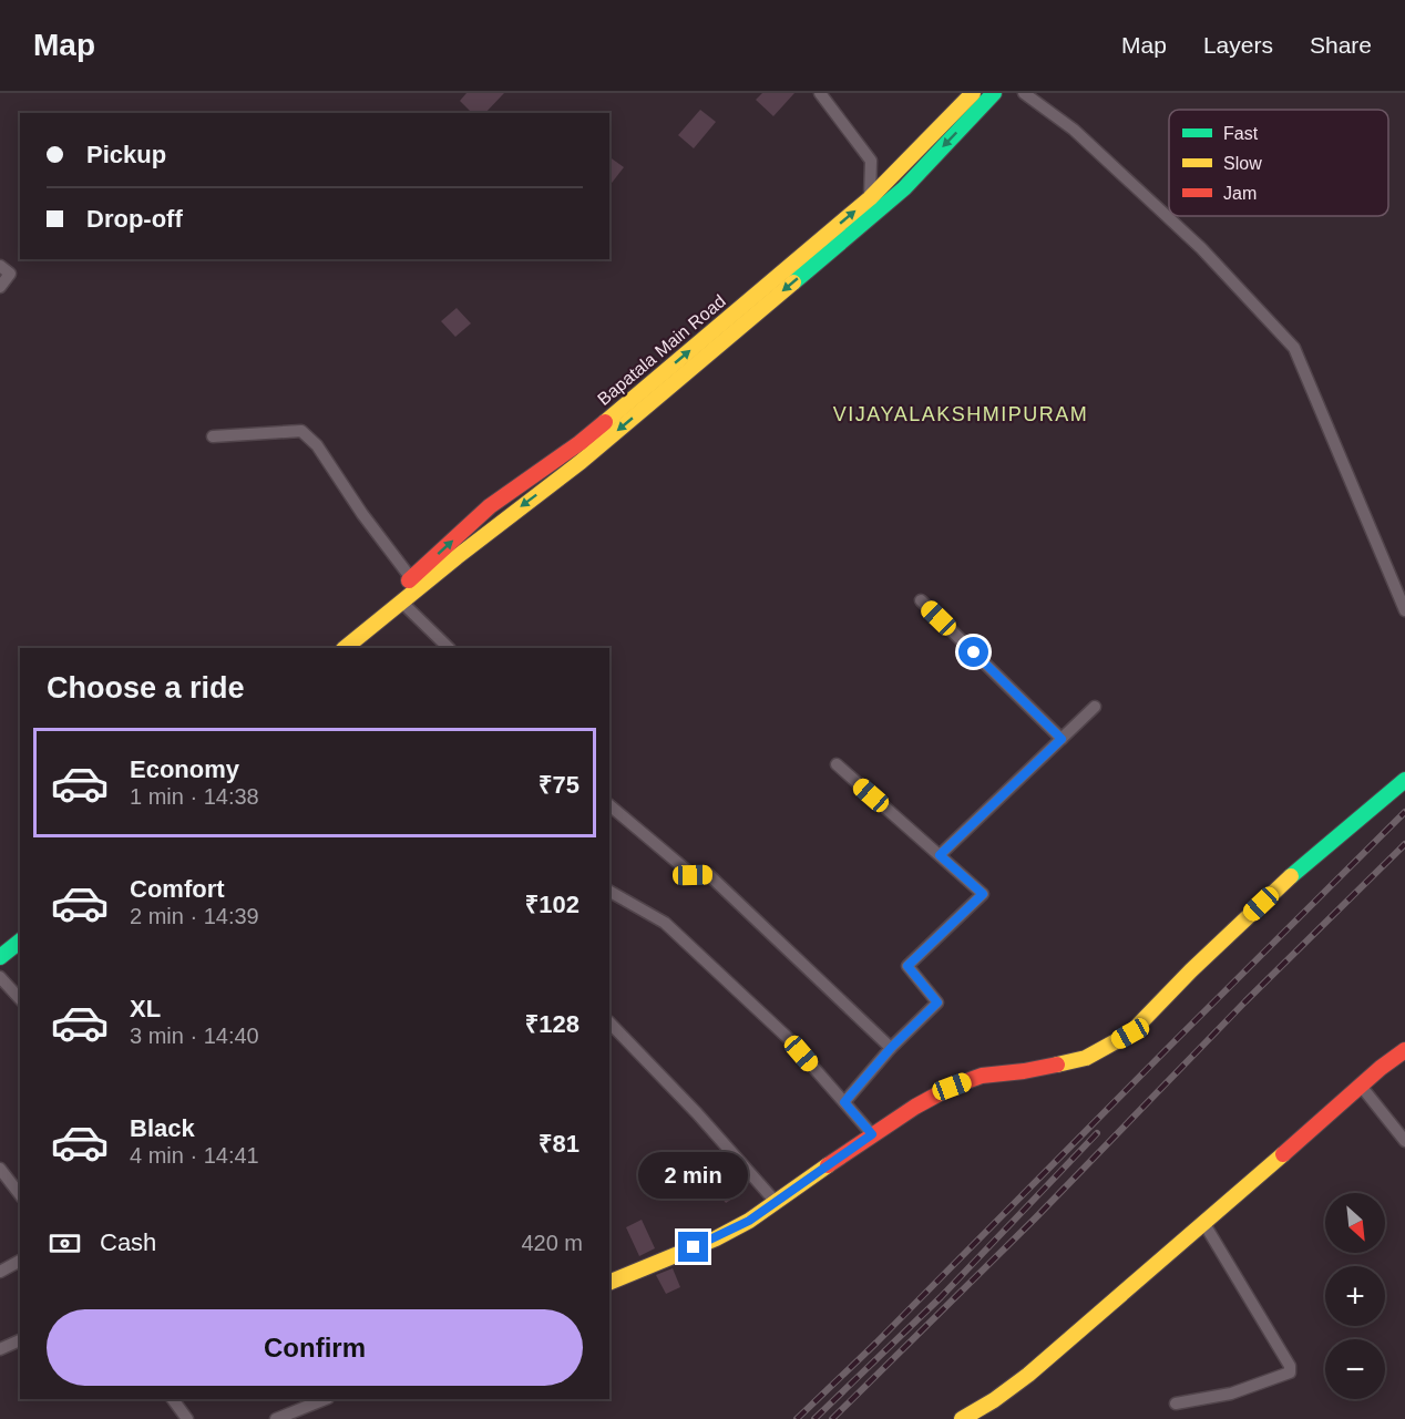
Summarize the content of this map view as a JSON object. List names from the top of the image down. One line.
{"streets":{"main road":["Bapatala Main Road"]},"districts":["VIJAYALAKSHMIPURAM"],"legend":["Fast","Slow","Jam"],"north":"bottom right","page":{"header":"Map","nav":["Map","Layers","Share"],"banner":["Pickup","Drop-off"],"heading":"Choose a ride","list":[{"name":"Economy","note":"1 min · 14:38","value":"₹75"},{"name":"Comfort","note":"2 min · 14:39","value":"₹102"},{"name":"XL","note":"3 min · 14:40","value":"₹128"},{"name":"Black","note":"4 min · 14:41","value":"₹81"}],"bubble":"2 min","map_buttons":["+","−"],"pay":["Cash","420 m"],"buttons":"Confirm"}}
